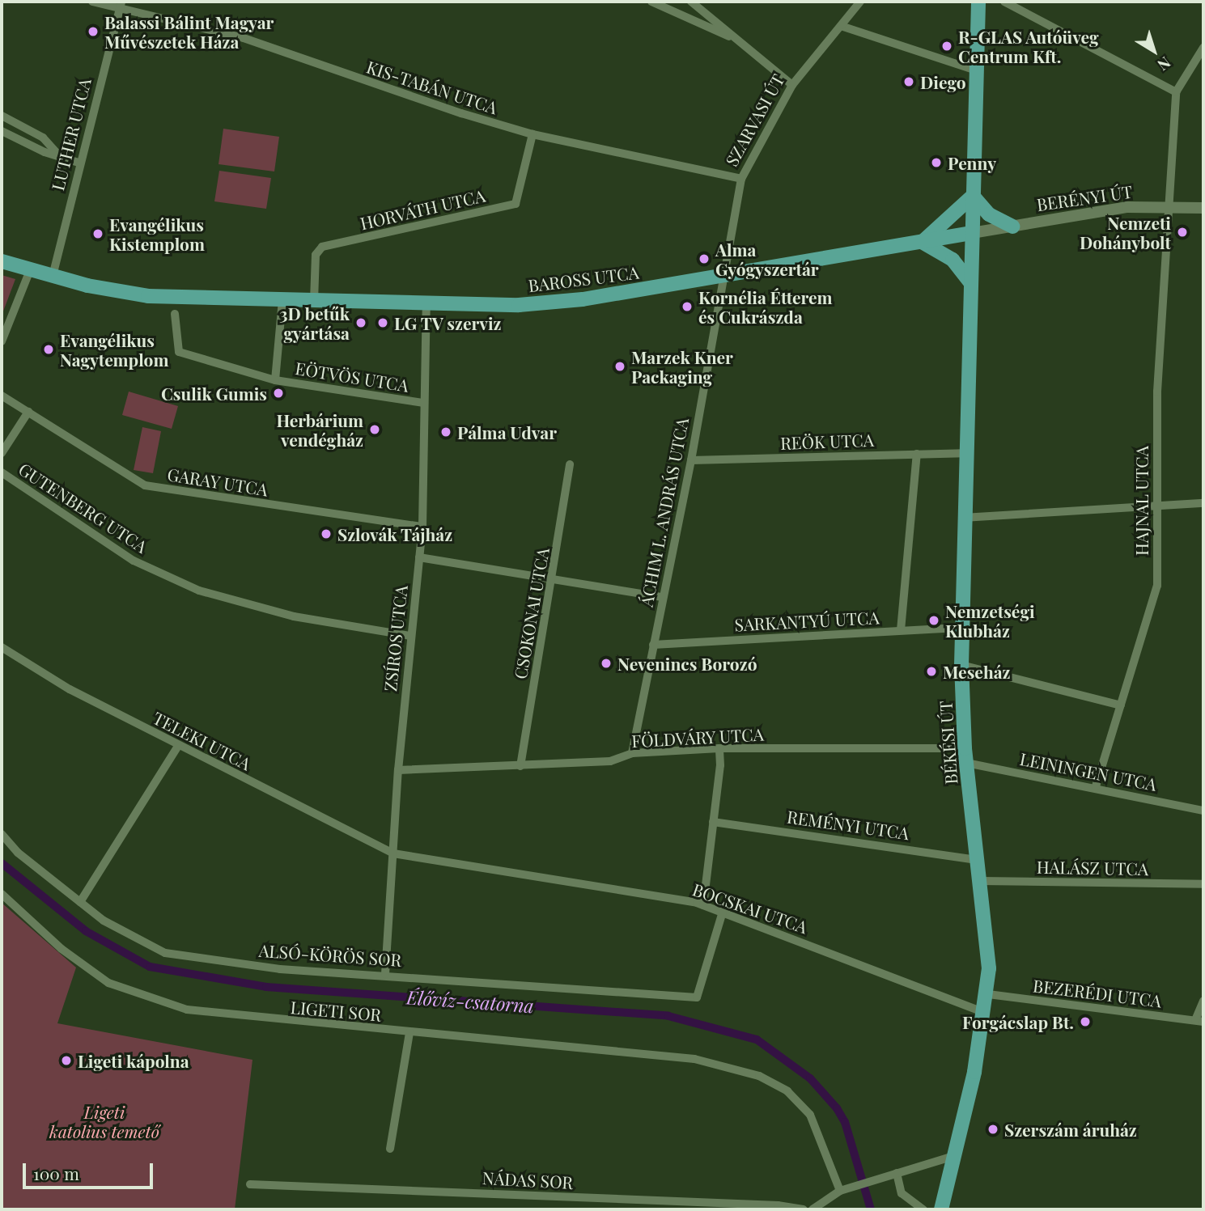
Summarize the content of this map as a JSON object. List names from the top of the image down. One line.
{"streets":{"main road":["BAROSS UTCA","BÉKÉSI ÚT"],"street":["KIS-TABÁN UTCA","SZARVASI ÚT","LUTHER UTCA","BERÉNYI ÚT","HORVÁTH UTCA","EÖTVÖS UTCA","REÖK UTCA","GARAY UTCA","HAJNAL UTCA","GUTENBERG UTCA","ÁCHIM L. ANDRÁS UTCA","CSOKONAI UTCA","SARKANTYÚ UTCA","ZSÍROS UTCA","FÖLDVÁRY UTCA","TELEKI UTCA","LEININGEN UTCA","REMÉNYI UTCA","HALÁSZ UTCA","BOCSKAI UTCA","ALSÓ-KÖRÖS SOR","BEZERÉDI UTCA","LIGETI SOR","NÁDAS SOR"]},"crossings":[["KIS-TABÁN UTCA","SZARVASI ÚT"],["KIS-TABÁN UTCA","LUTHER UTCA"],["KIS-TABÁN UTCA","HORVÁTH UTCA"],["SZARVASI ÚT","BAROSS UTCA"],["SZARVASI ÚT","ÁCHIM L. ANDRÁS UTCA"],["LUTHER UTCA","BAROSS UTCA"],["BERÉNYI ÚT","BAROSS UTCA"],["BERÉNYI ÚT","HAJNAL UTCA"],["BERÉNYI ÚT","BÉKÉSI ÚT"],["HORVÁTH UTCA","BAROSS UTCA"],["BAROSS UTCA","EÖTVÖS UTCA"],["BAROSS UTCA","ÁCHIM L. ANDRÁS UTCA"],["BAROSS UTCA","ZSÍROS UTCA"],["BAROSS UTCA","BÉKÉSI ÚT"],["EÖTVÖS UTCA","ZSÍROS UTCA"],["REÖK UTCA","ÁCHIM L. ANDRÁS UTCA"],["REÖK UTCA","BÉKÉSI ÚT"],["GARAY UTCA","ZSÍROS UTCA"],["HAJNAL UTCA","LEININGEN UTCA"],["GUTENBERG UTCA","ZSÍROS UTCA"],["ÁCHIM L. ANDRÁS UTCA","SARKANTYÚ UTCA"],["ÁCHIM L. ANDRÁS UTCA","FÖLDVÁRY UTCA"],["CSOKONAI UTCA","FÖLDVÁRY UTCA"],["SARKANTYÚ UTCA","BÉKÉSI ÚT"],["ZSÍROS UTCA","FÖLDVÁRY UTCA"],["ZSÍROS UTCA","TELEKI UTCA"],["ZSÍROS UTCA","BOCSKAI UTCA"],["ZSÍROS UTCA","ALSÓ-KÖRÖS SOR"],["FÖLDVÁRY UTCA","BÉKÉSI ÚT"],["TELEKI UTCA","BOCSKAI UTCA"],["BÉKÉSI ÚT","LEININGEN UTCA"],["BÉKÉSI ÚT","REMÉNYI UTCA"],["BÉKÉSI ÚT","HALÁSZ UTCA"],["BÉKÉSI ÚT","BOCSKAI UTCA"],["BÉKÉSI ÚT","BEZERÉDI UTCA"],["BOCSKAI UTCA","ALSÓ-KÖRÖS SOR"]],"water":["Élővíz-csatorna"],"parks":["Ligeti katolius temető"],"places":["Balassi Bálint Magyar Művészetek Háza","R-GLAS Autóüveg Centrum Kft.","Diego","Penny","Nemzeti Dohánybolt","Evangélikus Kistemplom","Alma Gyógyszertár","Kornélia Étterem és Cukrászda","3D betűk gyártása","LG TV szerviz","Evangélikus Nagytemplom","Marzek Kner Packaging","Csulik Gumis","Herbárium vendégház","Pálma Udvar","Szlovák Tájház","Nemzetségi Klubház","Nevenincs Borozó","Meseház","Forgácslap Bt.","Ligeti kápolna","Szerszám áruház"],"scale_bar":"100 m","north":"bottom right"}
